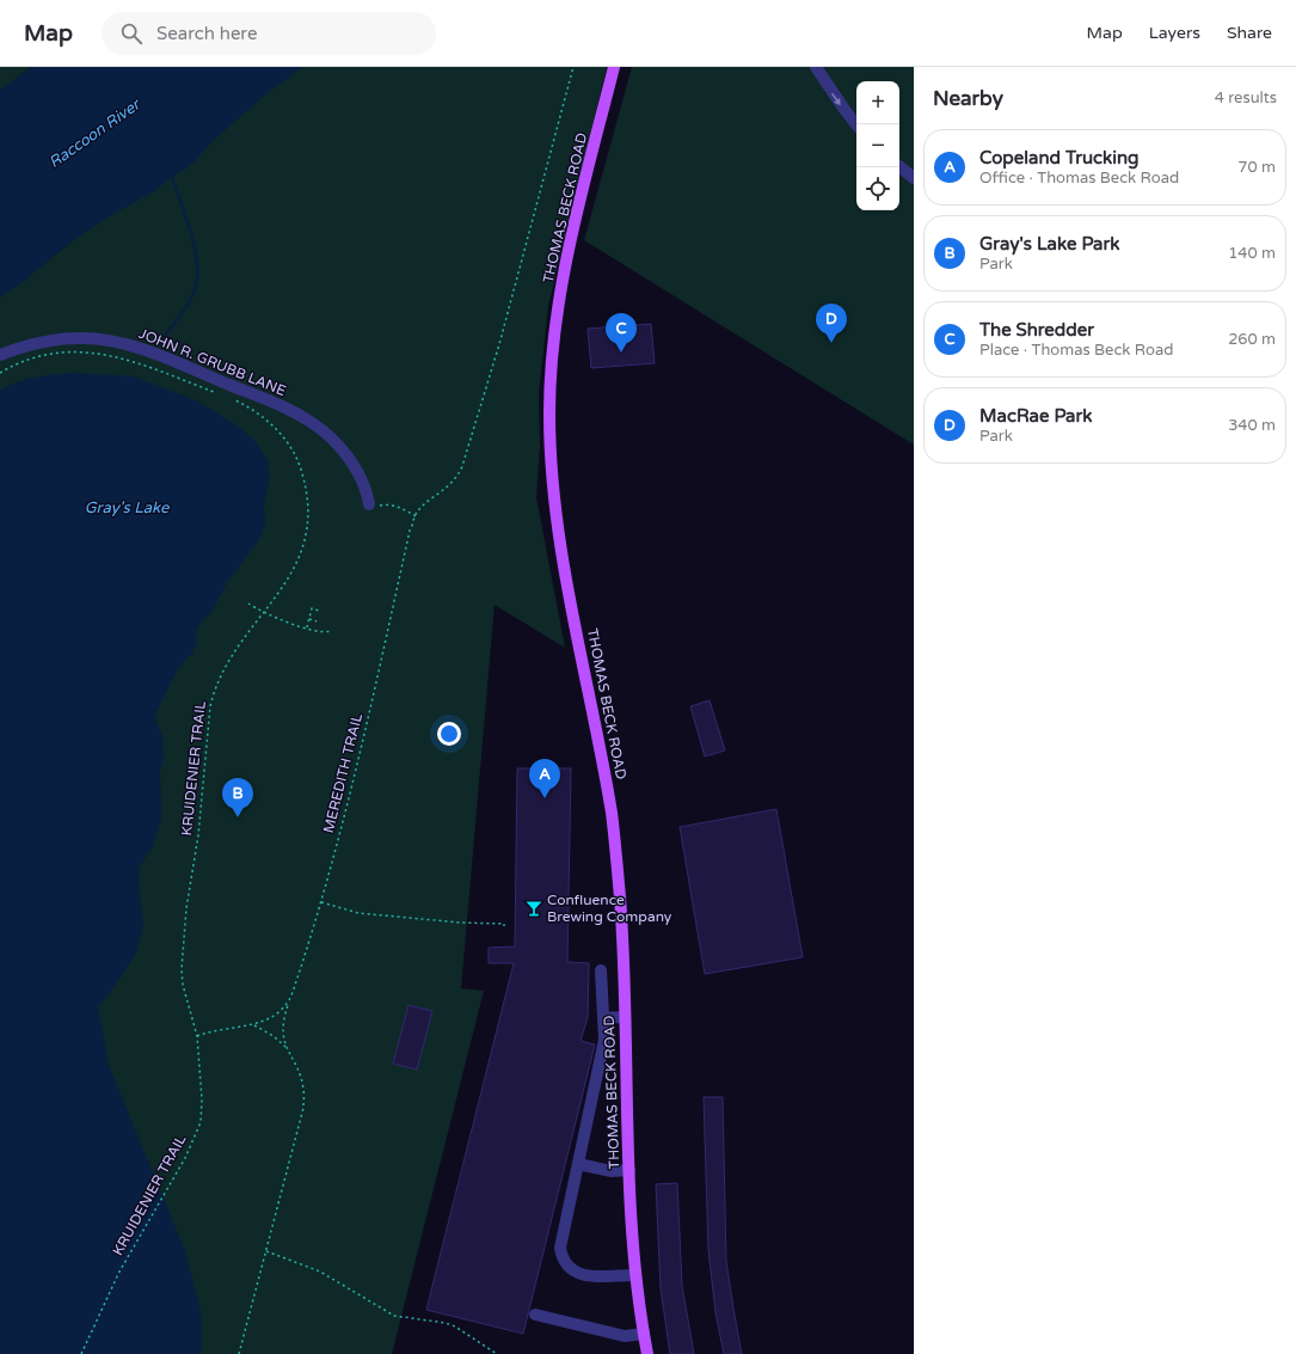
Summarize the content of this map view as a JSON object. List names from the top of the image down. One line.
{"streets":{"main road":["THOMAS BECK ROAD"],"lane":["JOHN R. GRUBB LANE"],"path":["KRUIDENIER TRAIL","MEREDITH TRAIL"]},"water":["Raccoon River","Gray's Lake"],"places":{"bar":["Confluence Brewing Company"]},"page":{"header":"Map","search":"Search here","nav":["Map","Layers","Share"],"heading":["Nearby","4 results"],"map_buttons":["+","−"],"list":[{"mark":"A","name":"Copeland Trucking","note":"Office · Thomas Beck Road","value":"70 m"},{"mark":"B","name":"Gray's Lake Park","note":"Park","value":"140 m"},{"mark":"C","name":"The Shredder","note":"Place · Thomas Beck Road","value":"260 m"},{"mark":"D","name":"MacRae Park","note":"Park","value":"340 m"}],"pins":["D","C","A","B"]}}
